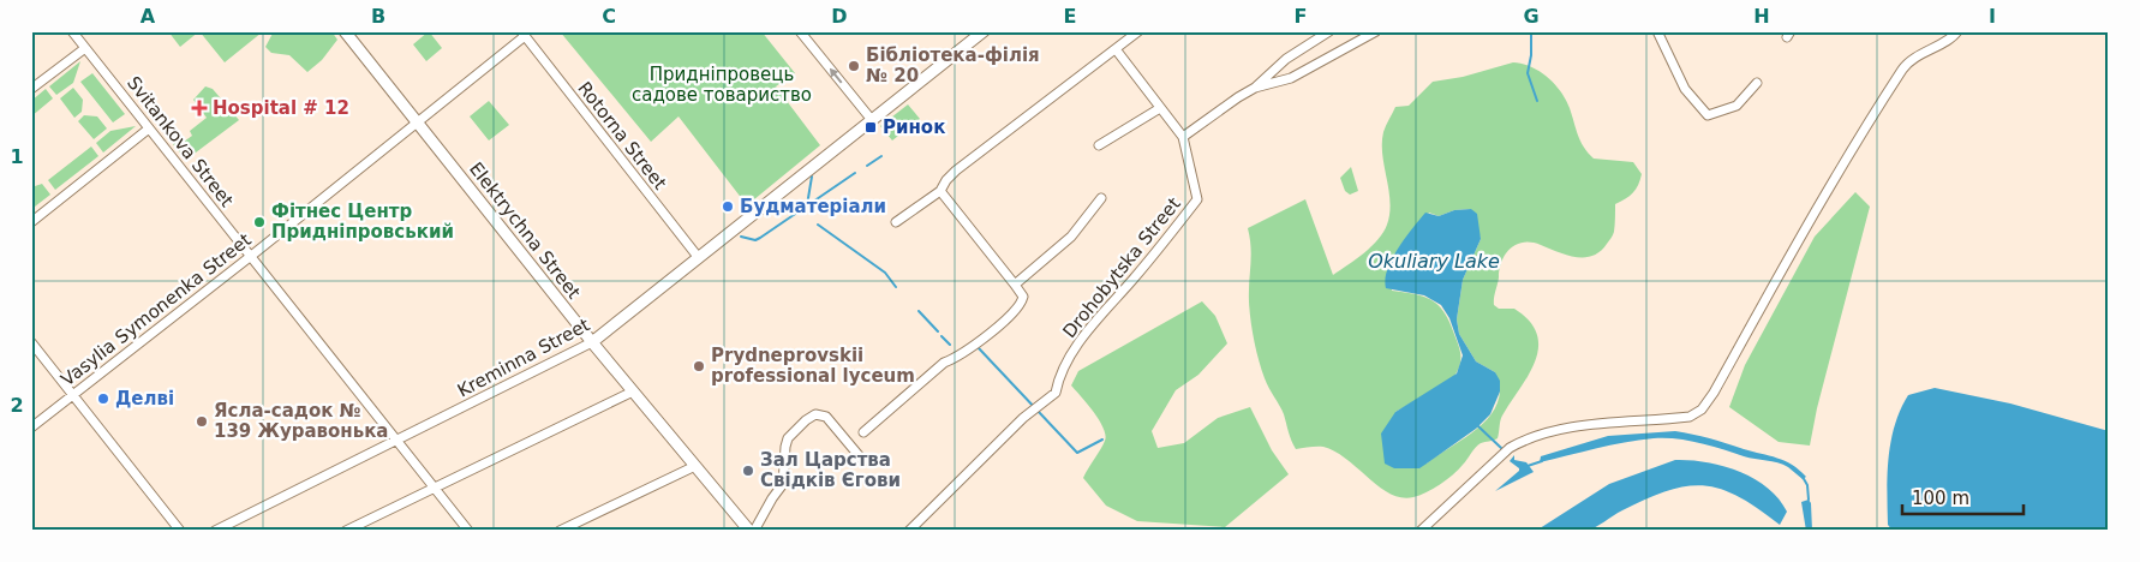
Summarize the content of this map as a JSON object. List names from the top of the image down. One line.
{"streets":{"street":["Rotorna Street","Svitankova Street","Elektrychna Street","Drohobytska Street","Vasylia Symonenka Street","Kreminna Street"]},"crossings":[["Rotorna Street","Vasylia Symonenka Street"],["Rotorna Street","Kreminna Street"],["Svitankova Street","Vasylia Symonenka Street"],["Svitankova Street","Kreminna Street"],["Elektrychna Street","Vasylia Symonenka Street"],["Elektrychna Street","Kreminna Street"]],"water":["Okuliary Lake"],"parks":["Придніпровець садове товариство"],"places":{"other":["Бібліотека-філія № 20","Будматеріали","Фітнес Центр Придніпровський","Prydneprovskii professional lyceum","Делві","Ясла-садок № 139 Журавонька","Зал Царства Свідків Єгови"],"health":["Hospital # 12"],"transit":["Ринок"]},"scale_bar":"100 m","grid":{"columns":["A","B","C","D","E","F","G","H","I"],"rows":["1","2"]}}
